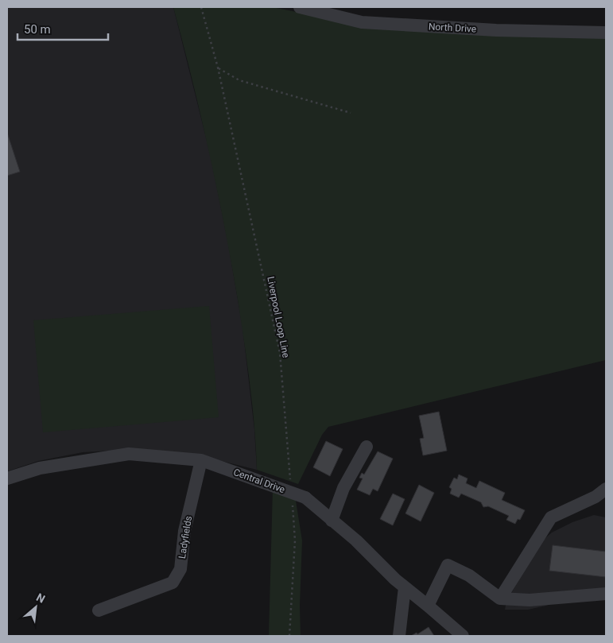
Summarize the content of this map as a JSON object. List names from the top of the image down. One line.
{"streets":{"street":["North Drive","Central Drive","Ladyfields"],"path":["Liverpool Loop Line"]},"crossings":[["Central Drive","Ladyfields"]],"scale_bar":"50 m","north":"top right"}
